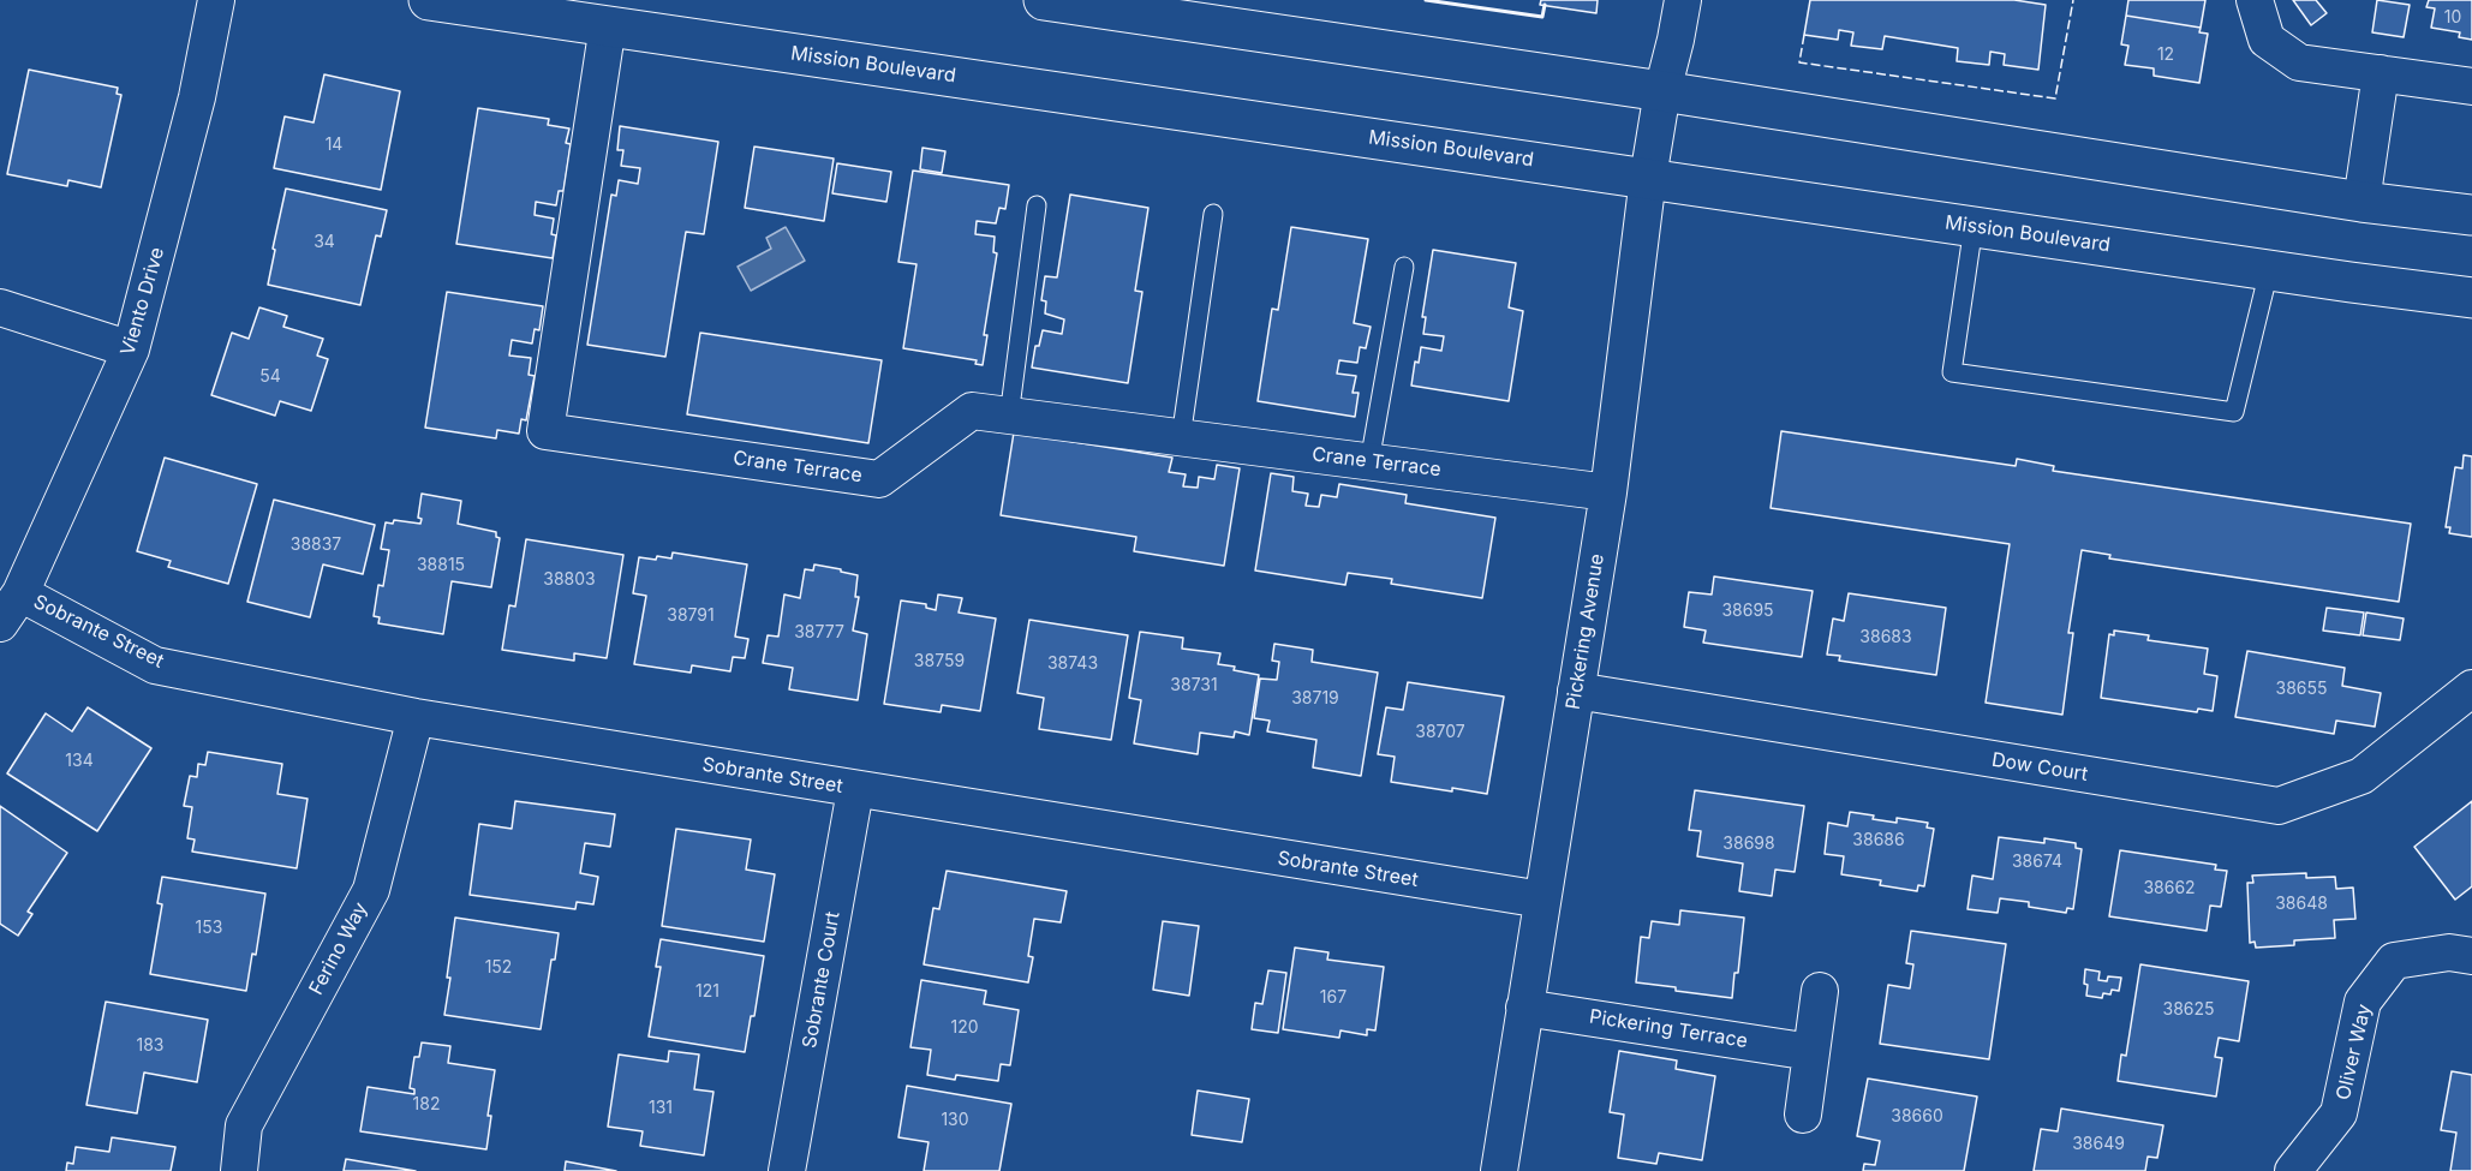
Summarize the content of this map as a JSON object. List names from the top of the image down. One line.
{"streets":{"main road":["Mission Boulevard"],"street":["Viento Drive","Crane Terrace","Sobrante Street","Pickering Avenue","Dow Court","Ferino Way","Sobrante Court","Pickering Terrace","Oliver Way"]},"crossings":[["Mission Boulevard","Crane Terrace"],["Mission Boulevard","Pickering Avenue"],["Viento Drive","Sobrante Street"],["Crane Terrace","Pickering Avenue"],["Sobrante Street","Pickering Avenue"],["Sobrante Street","Ferino Way"],["Sobrante Street","Sobrante Court"],["Pickering Avenue","Dow Court"],["Pickering Avenue","Pickering Terrace"]],"house_numbers":["10","12","14","34","54","38837","38815","38803","38695","38791","38777","38683","38759","38743","38731","38655","38719","38707","134","38686","38698","38674","38662","38648","153","152","121","167","38625","120","183","182","131","38660","130","38649"]}
